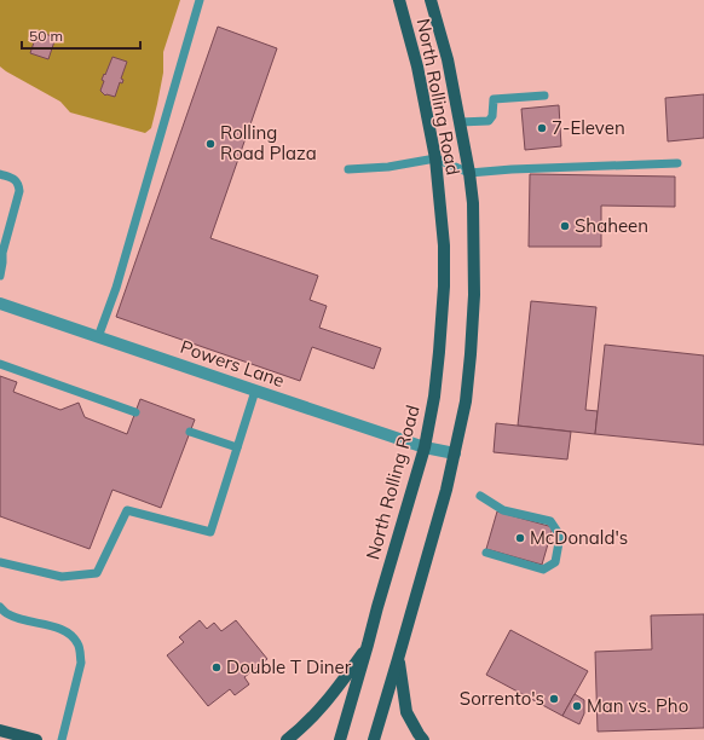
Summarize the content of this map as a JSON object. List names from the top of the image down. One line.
{"streets":{"main road":["North Rolling Road"],"street":["Powers Lane"]},"crossings":[["North Rolling Road","Powers Lane"]],"places":["7-Eleven","Rolling Road Plaza","Shaheen","McDonald's","Double T Diner","Sorrento's","Man vs. Pho"],"scale_bar":"50 m"}
